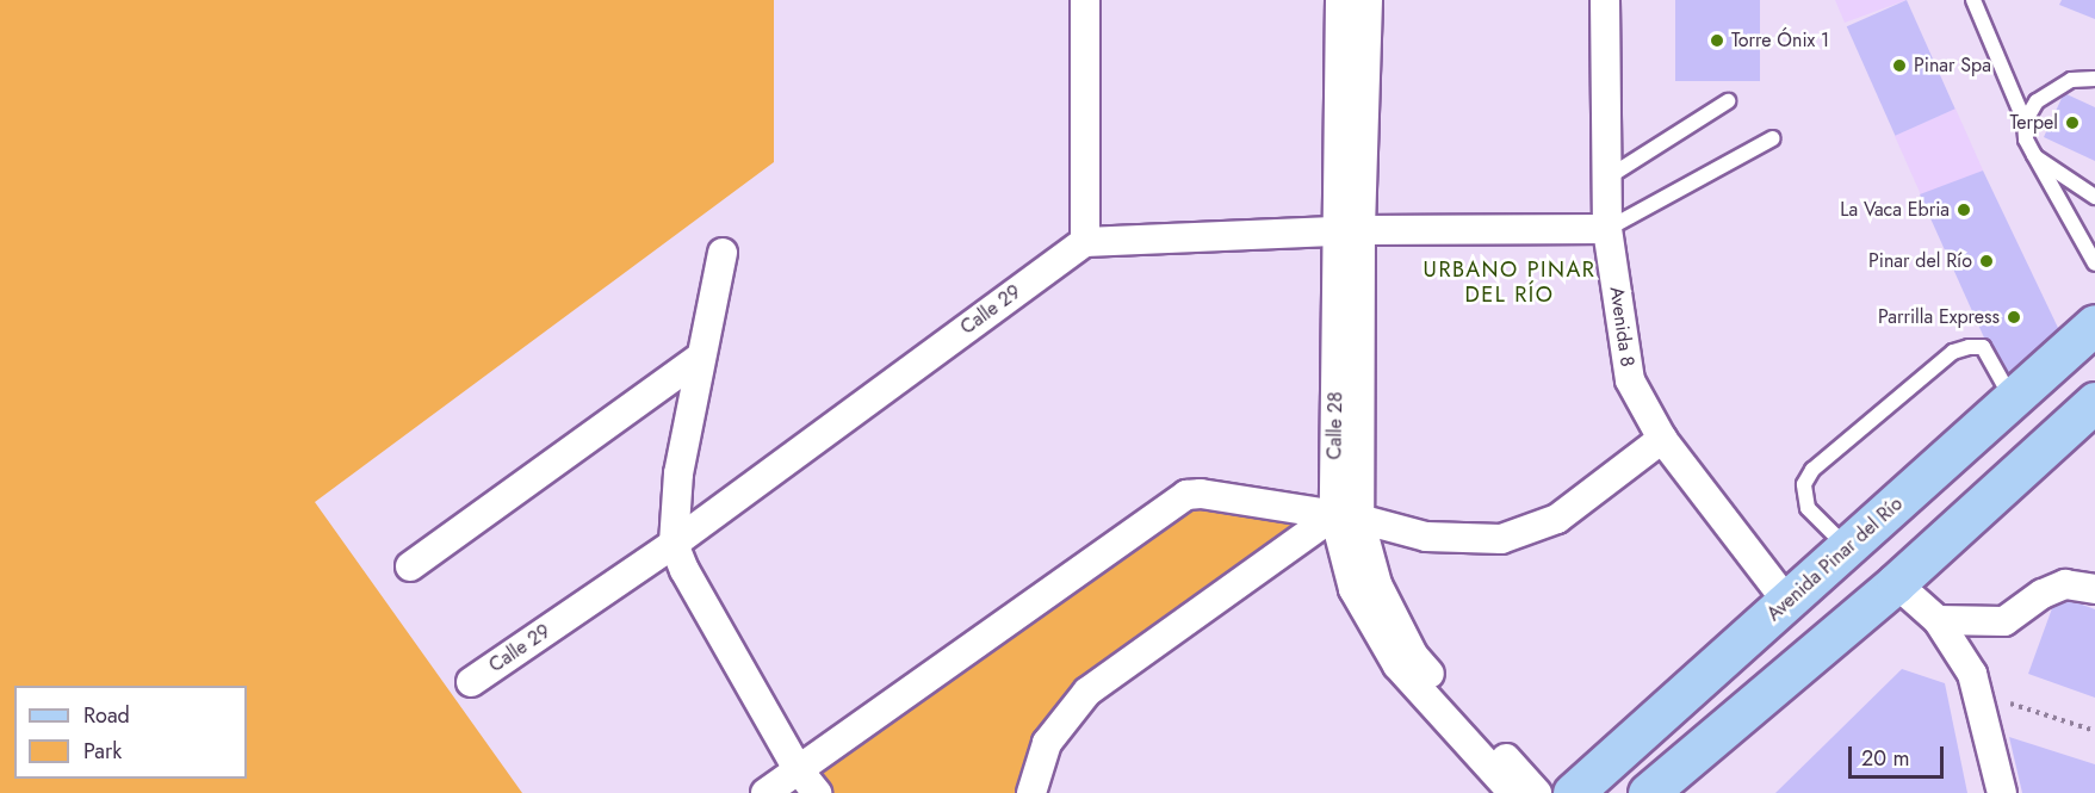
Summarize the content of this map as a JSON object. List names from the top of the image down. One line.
{"streets":{"main road":["Avenida Pinar del Río"],"street":["Calle 29","Avenida 8","Calle 28"]},"crossings":[["Avenida 8","Avenida Pinar del Río"]],"districts":["URBANO PINAR DEL RÍO"],"places":["Torre Ónix 1","Pinar Spa","Terpel","La Vaca Ebria","Pinar del Río","Parrilla Express"],"legend":["Road","Park"],"scale_bar":"20 m"}
